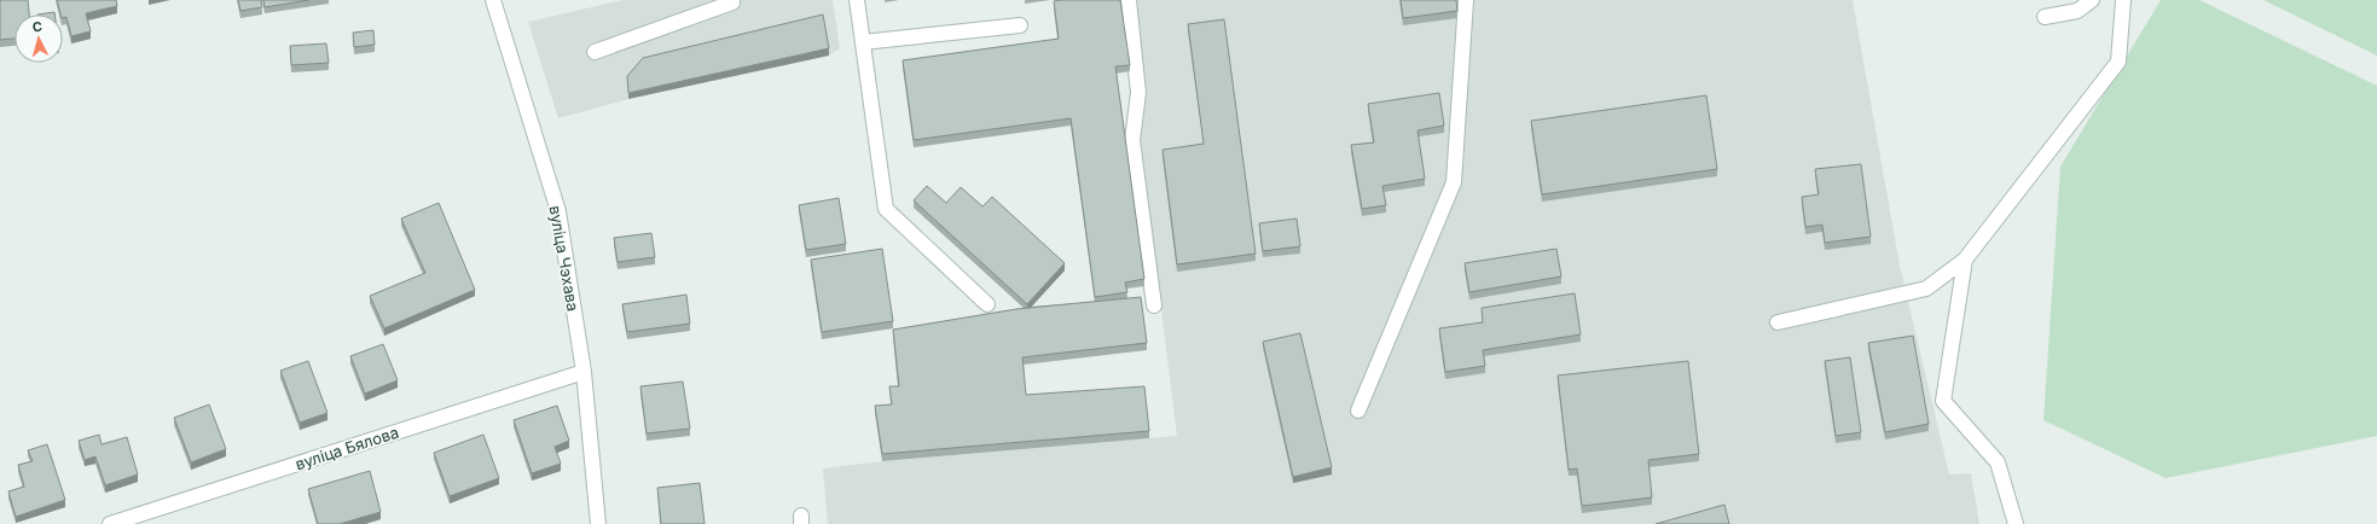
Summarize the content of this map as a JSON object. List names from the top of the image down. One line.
{"streets":{"street":["вуліца Чэхава","вуліца Бялова"]},"crossings":[["вуліца Чэхава","вуліца Бялова"]],"north":"top"}
